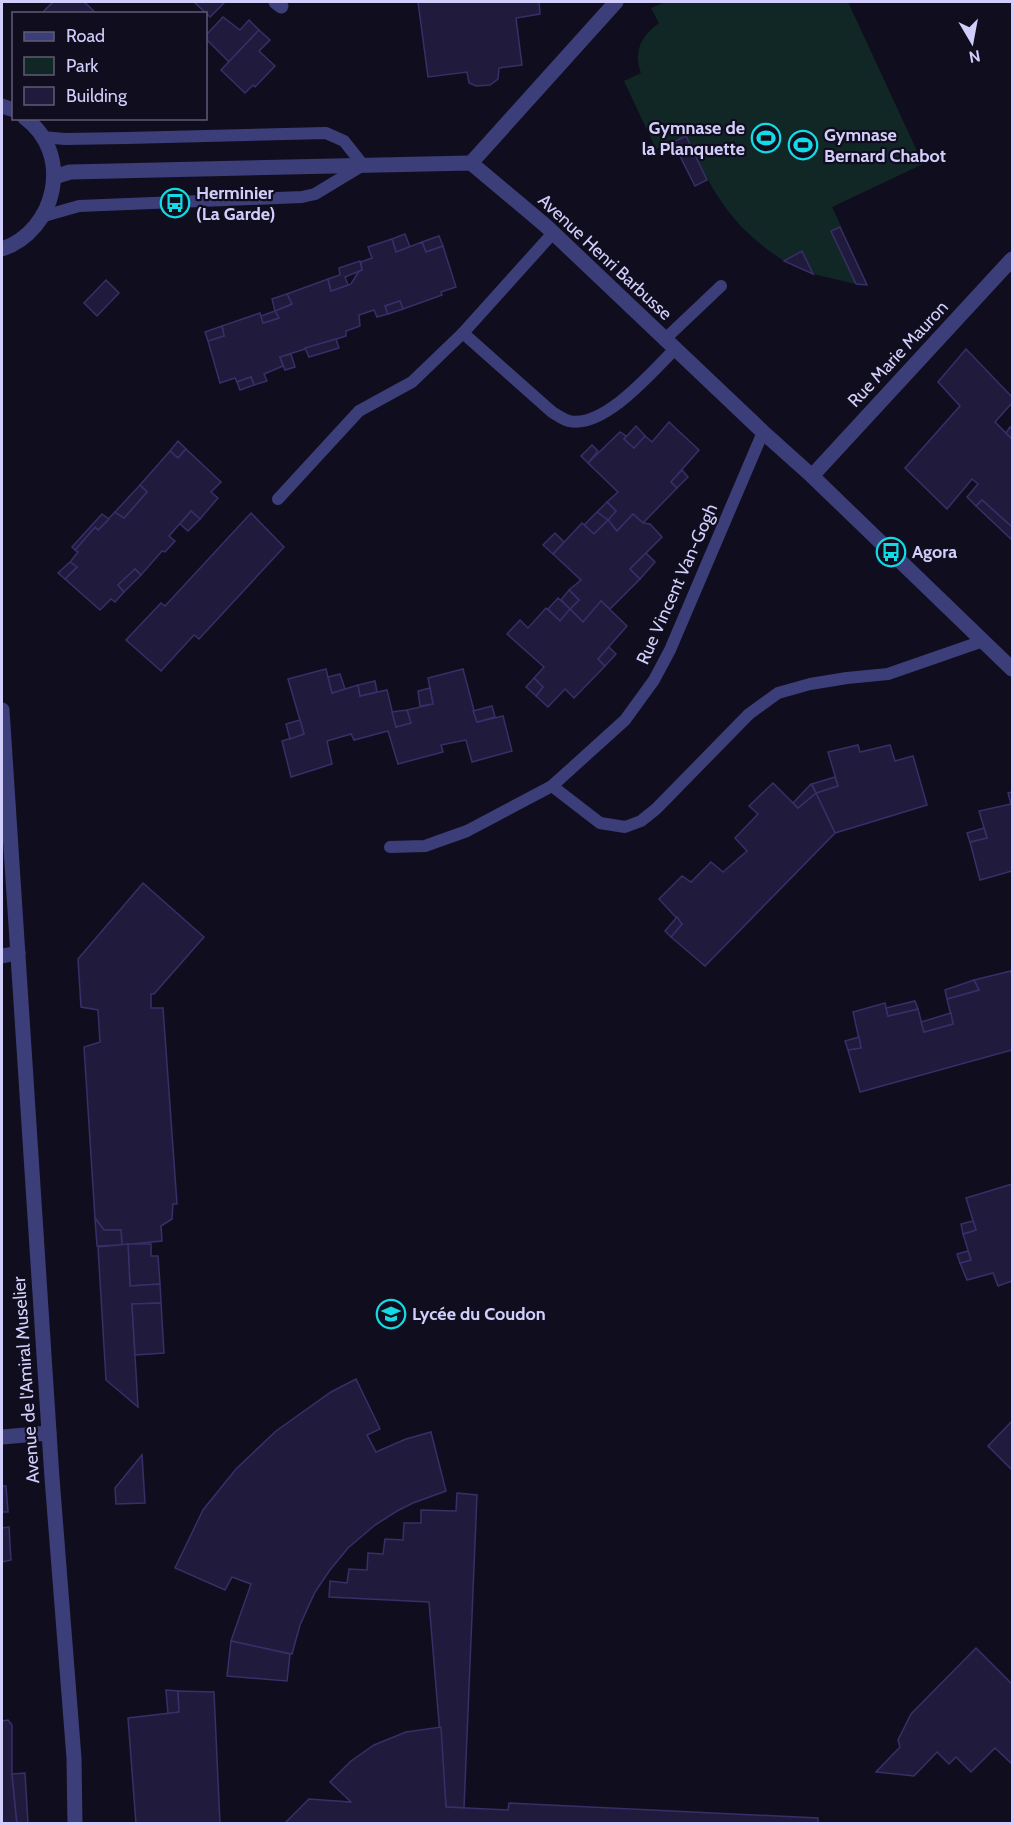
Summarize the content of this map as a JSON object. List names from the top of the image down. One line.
{"streets":{"street":["Avenue Henri Barbusse","Rue Marie Mauron","Avenue de l'Amiral Muselier"],"lane":["Rue Vincent Van-Gogh"]},"crossings":[["Avenue Henri Barbusse","Rue Marie Mauron"],["Avenue Henri Barbusse","Rue Vincent Van-Gogh"]],"places":{"sports":["Gymnase de la Planquette","Gymnase Bernard Chabot"],"bus stop":["Herminier (La Garde)","Agora"],"school or university":["Lycée du Coudon"]},"legend":["Road","Park","Building"],"north":"bottom"}
